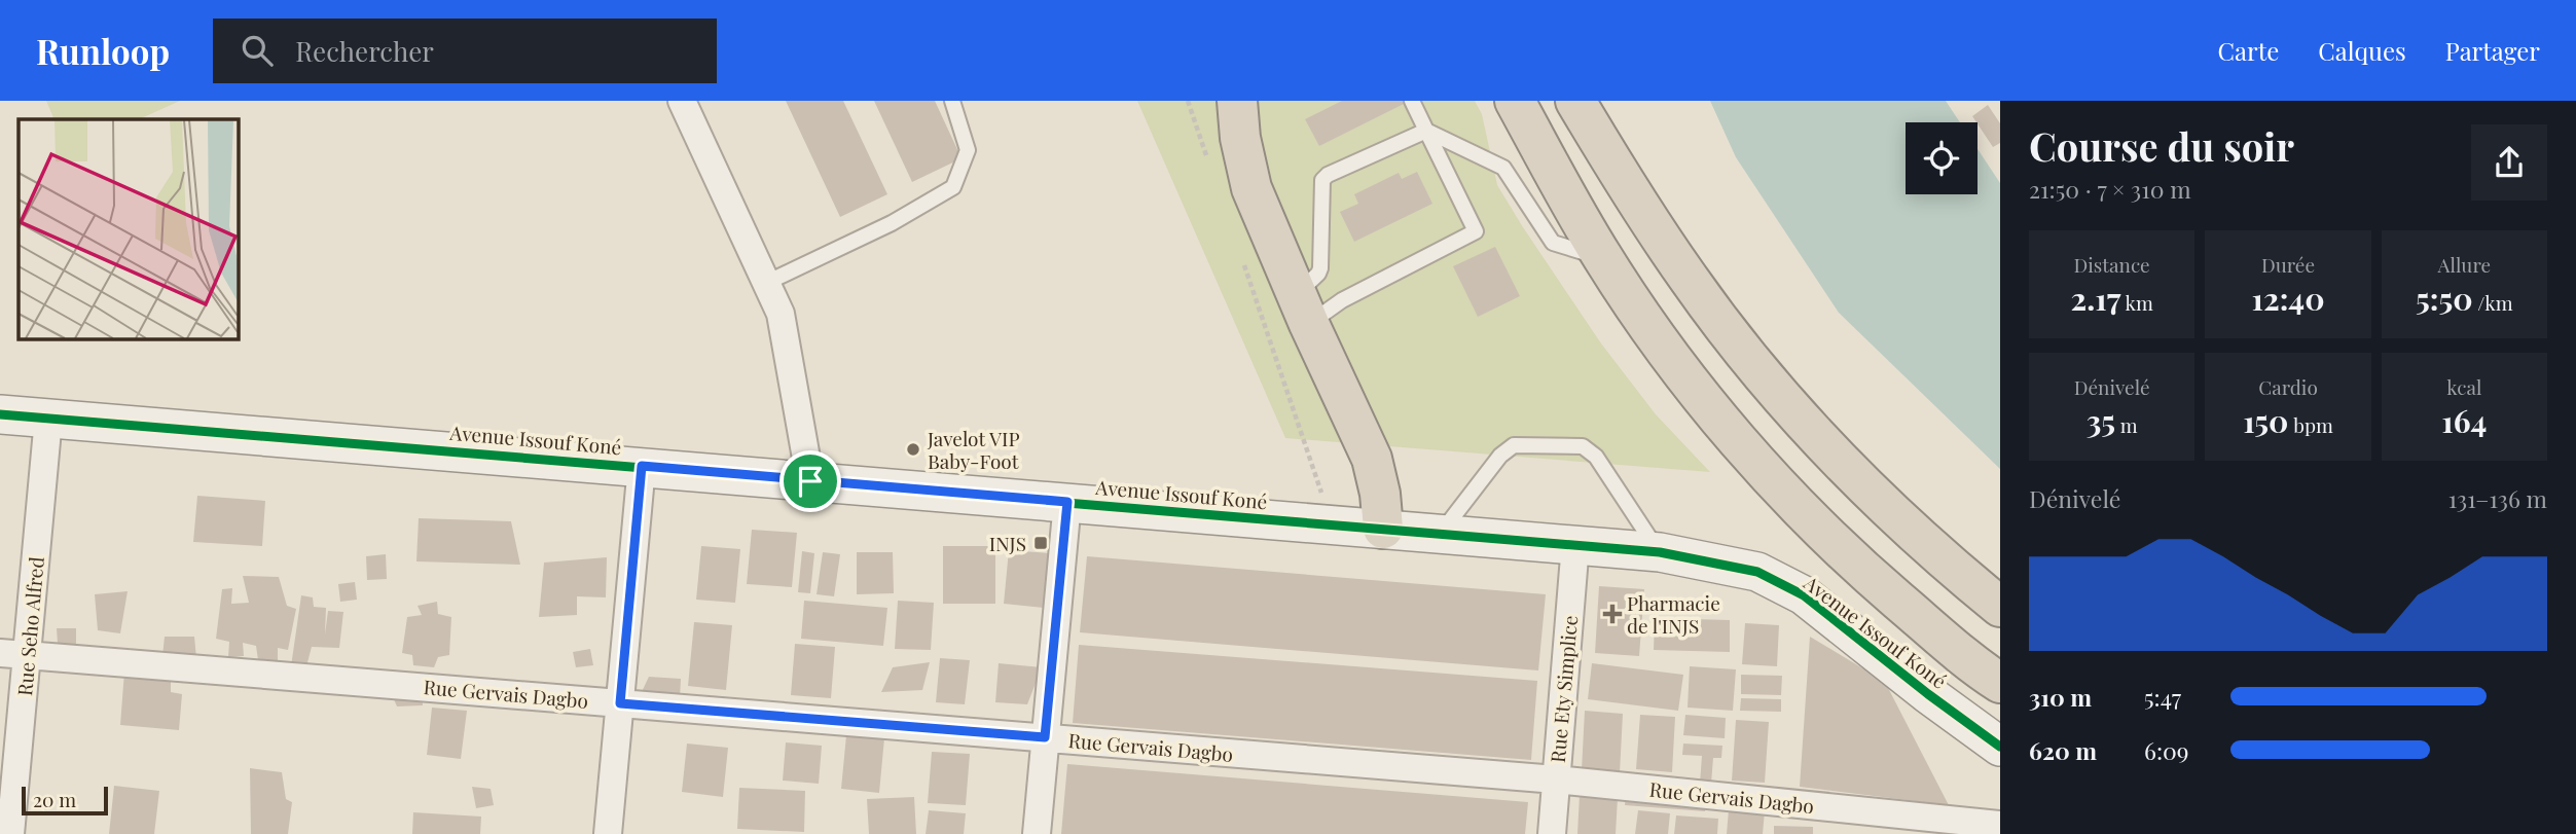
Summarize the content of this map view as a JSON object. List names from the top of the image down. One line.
{"streets":{"street":["Avenue Issouf Koné","Rue Seho Alfred","Rue Ety Simplice","Rue Gervais Dagbo"]},"crossings":[["Avenue Issouf Koné","Rue Seho Alfred"],["Avenue Issouf Koné","Rue Ety Simplice"],["Rue Seho Alfred","Rue Gervais Dagbo"],["Rue Ety Simplice","Rue Gervais Dagbo"]],"places":{"other":["Javelot VIP Baby-Foot"],"transit":["INJS"],"health":["Pharmacie de l'INJS"]},"scale_bar":"20 m","page":{"header":"Runloop","search":"Rechercher","nav":["Carte","Calques","Partager"],"heading":["Course du soir","21:50 · 7 × 310 m"],"stats":[["Distance","2.17 km"],["Durée","12:40"],["Allure","5:50 /km"],["Dénivelé","35 m"],["Cardio","150 bpm"],["kcal","164"]],"chart":["Dénivelé","131–136 m"],"list":[{"name":"310 m","note":"5:47"},{"name":"620 m","note":"6:09"}],"scale":"20 m"}}
